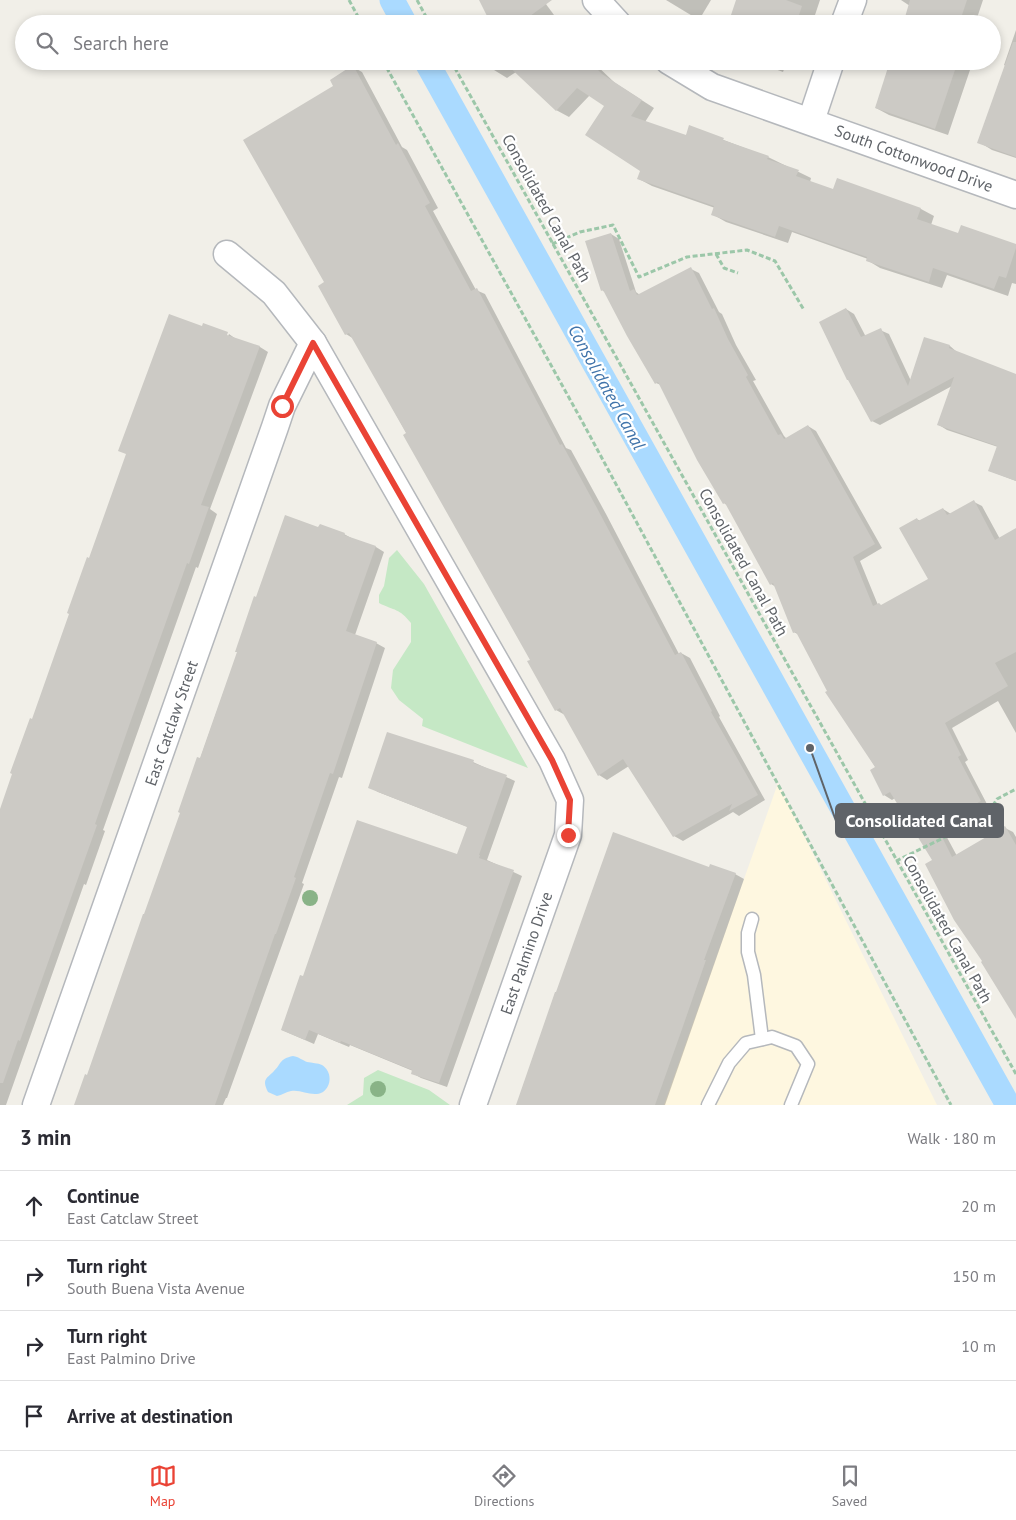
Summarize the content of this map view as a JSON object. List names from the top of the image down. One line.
{"streets":{"street":["South Cottonwood Drive","East Catclaw Street","East Palmino Drive"],"path":["Consolidated Canal Path"]},"crossings":[["East Catclaw Street","East Palmino Drive"]],"water":["Consolidated Canal"],"places":["Consolidated Canal"],"page":{"search":"Search here","heading":["3 min","Walk · 180 m"],"list":[["Continue","East Catclaw Street","20 m"],["Turn right","South Buena Vista Avenue","150 m"],["Turn right","East Palmino Drive","10 m"],"Arrive at destination"],"nav":["Map","Directions","Saved"]}}
